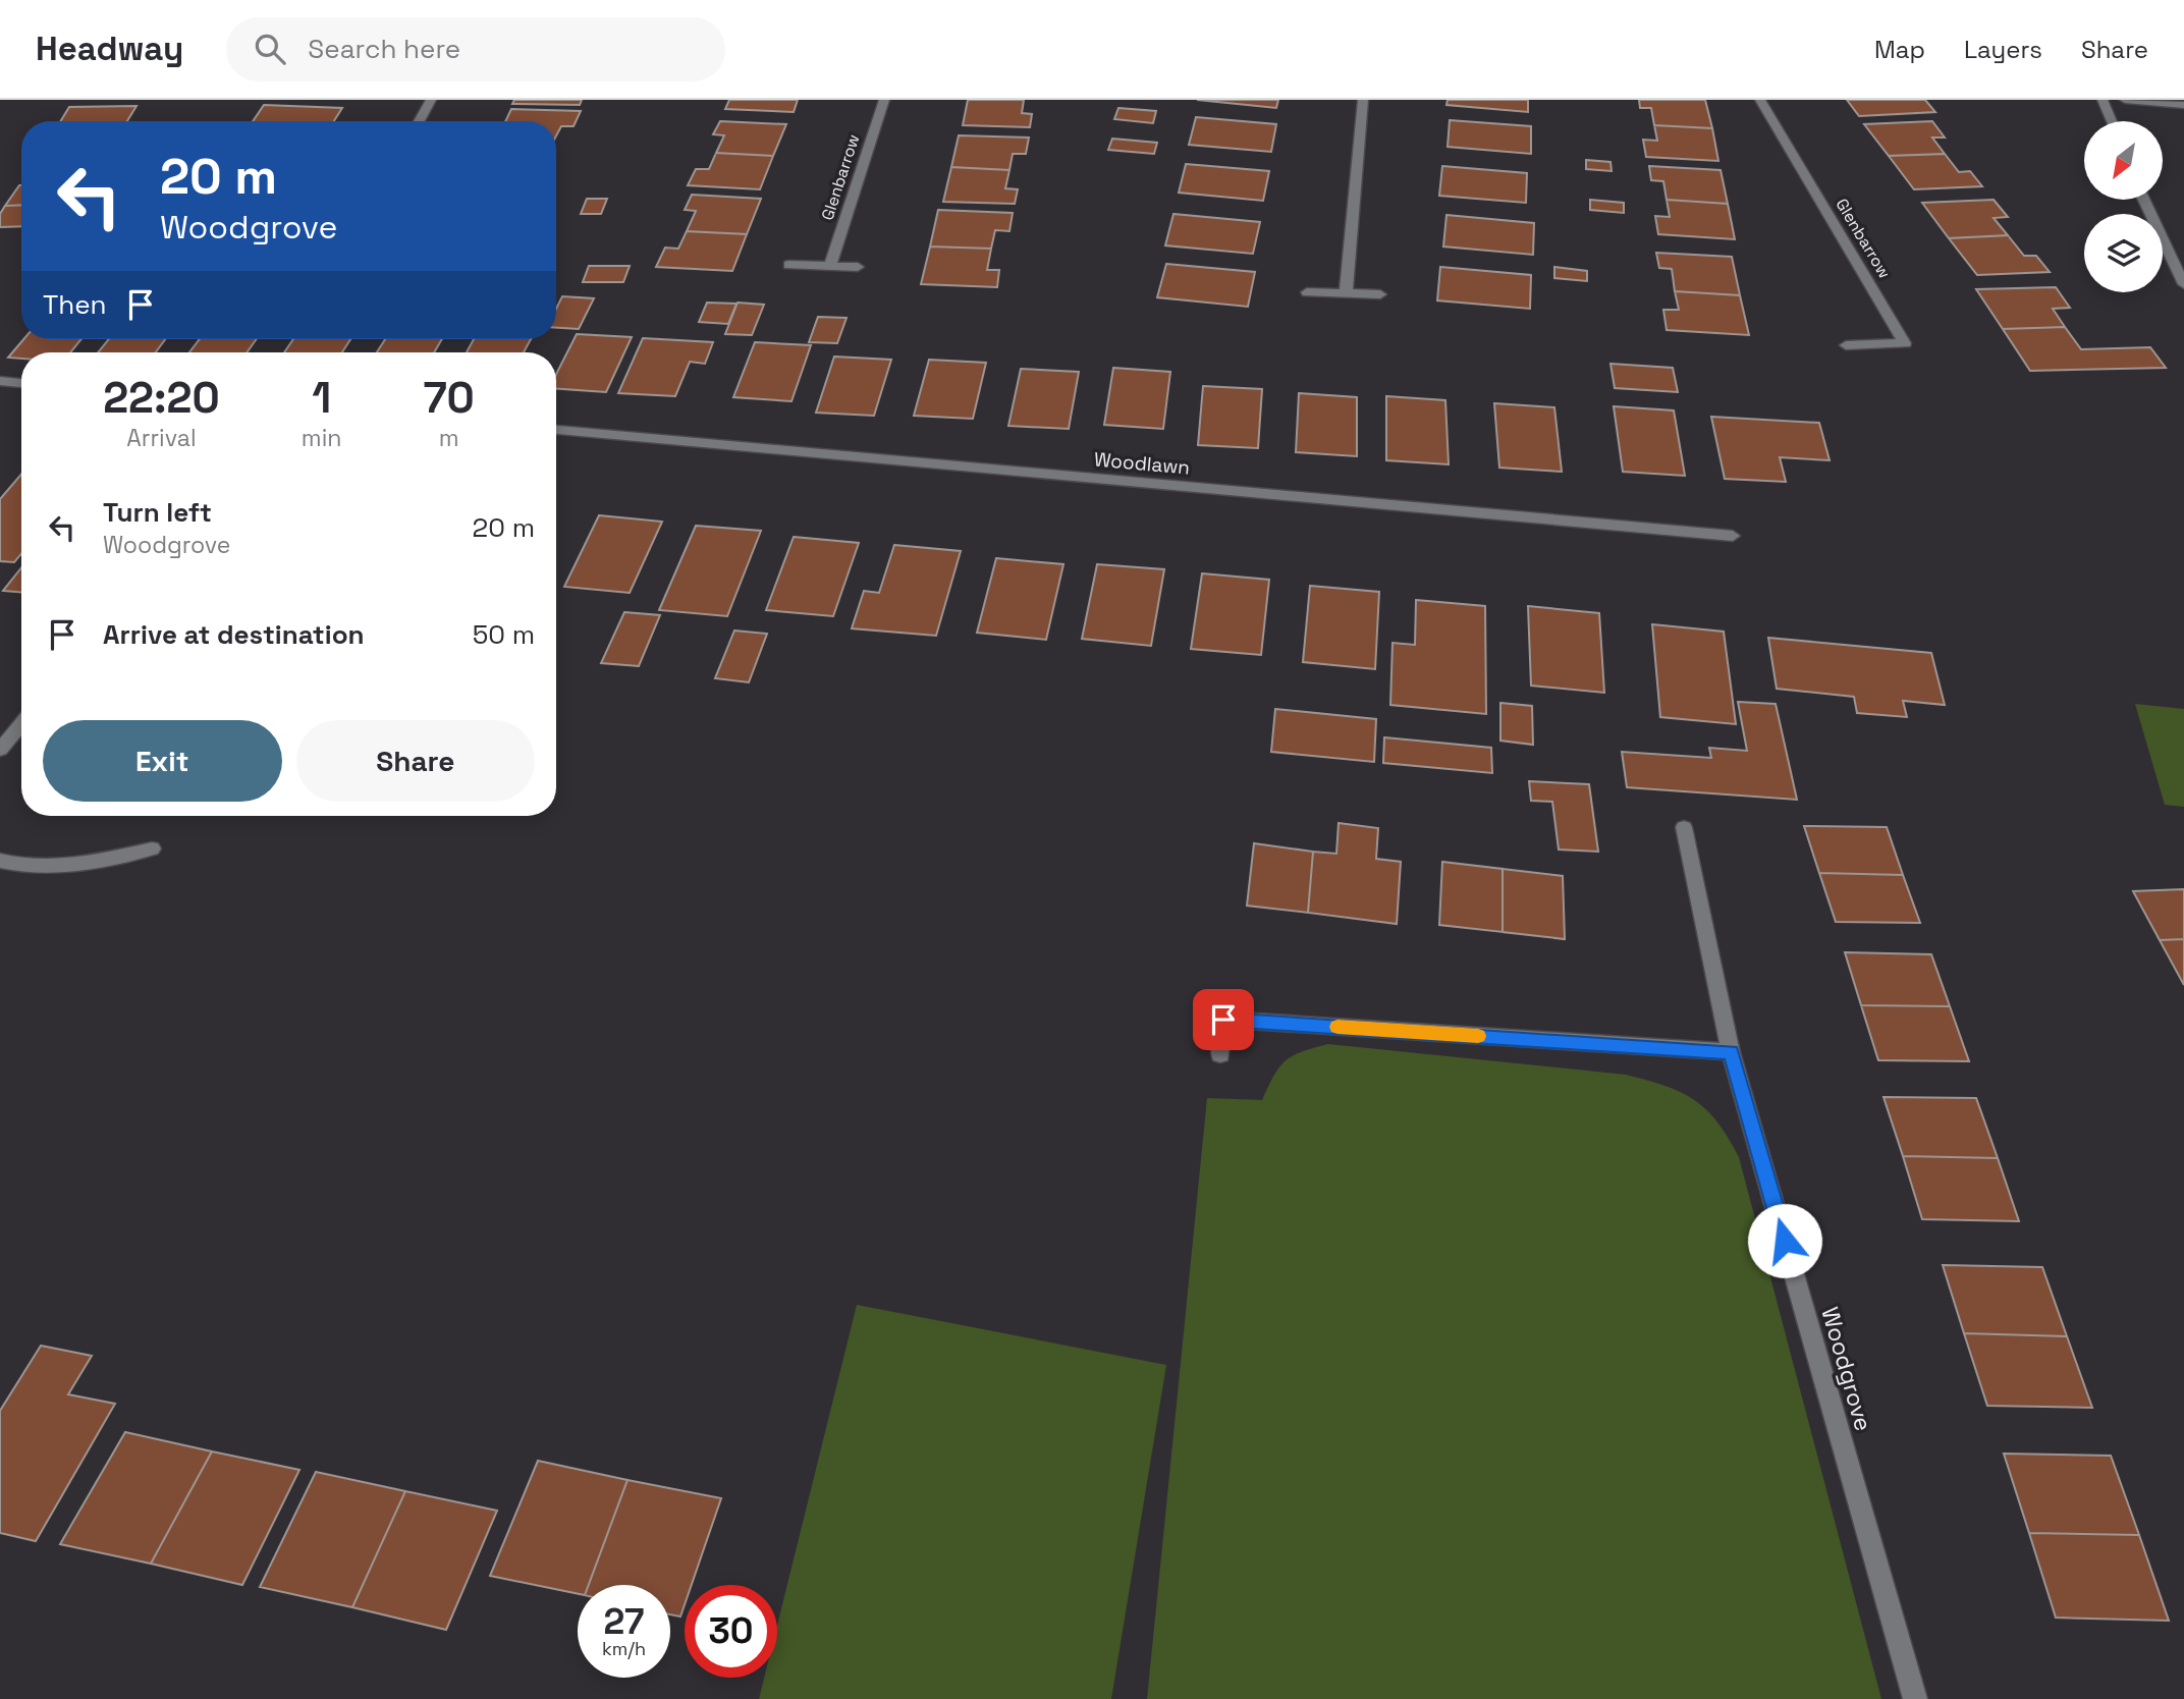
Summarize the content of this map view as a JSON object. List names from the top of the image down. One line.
{"streets":{"street":["Glenbarrow","Woodlawn","Woodgrove"]},"north":"bottom left","page":{"header":"Headway","search":"Search here","nav":["Map","Layers","Share"],"turn":["20 m","Woodgrove"],"then":"Then","eta":["22:20","Arrival","1","min","70","m"],"list":[{"name":"Turn left","note":"Woodgrove","value":"20 m"},{"name":"Arrive at destination","value":"50 m"}],"buttons":["Exit","Share"],"speed":"27 km/h","limit":"30"}}
